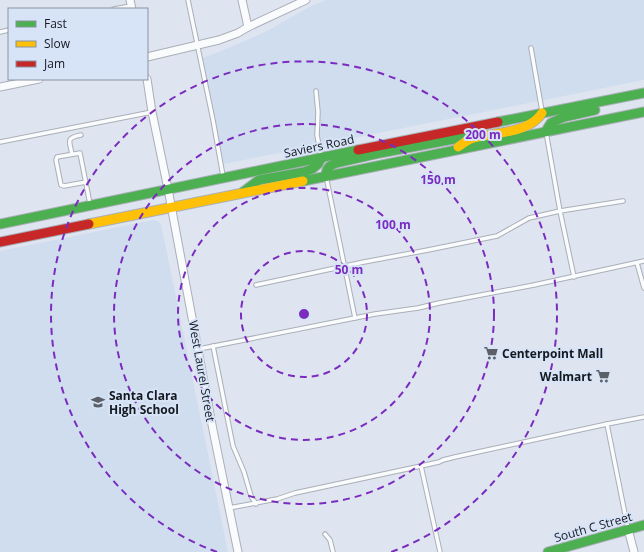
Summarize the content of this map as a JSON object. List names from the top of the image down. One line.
{"streets":{"main road":["Saviers Road","South C Street"],"street":["West Laurel Street"]},"crossings":[["Saviers Road","West Laurel Street"]],"places":{"supermarket":["Centerpoint Mall","Walmart"],"school or university":["Santa Clara High School"]},"legend":["Fast","Slow","Jam"],"rings":["200 m","150 m","100 m","50 m"]}
